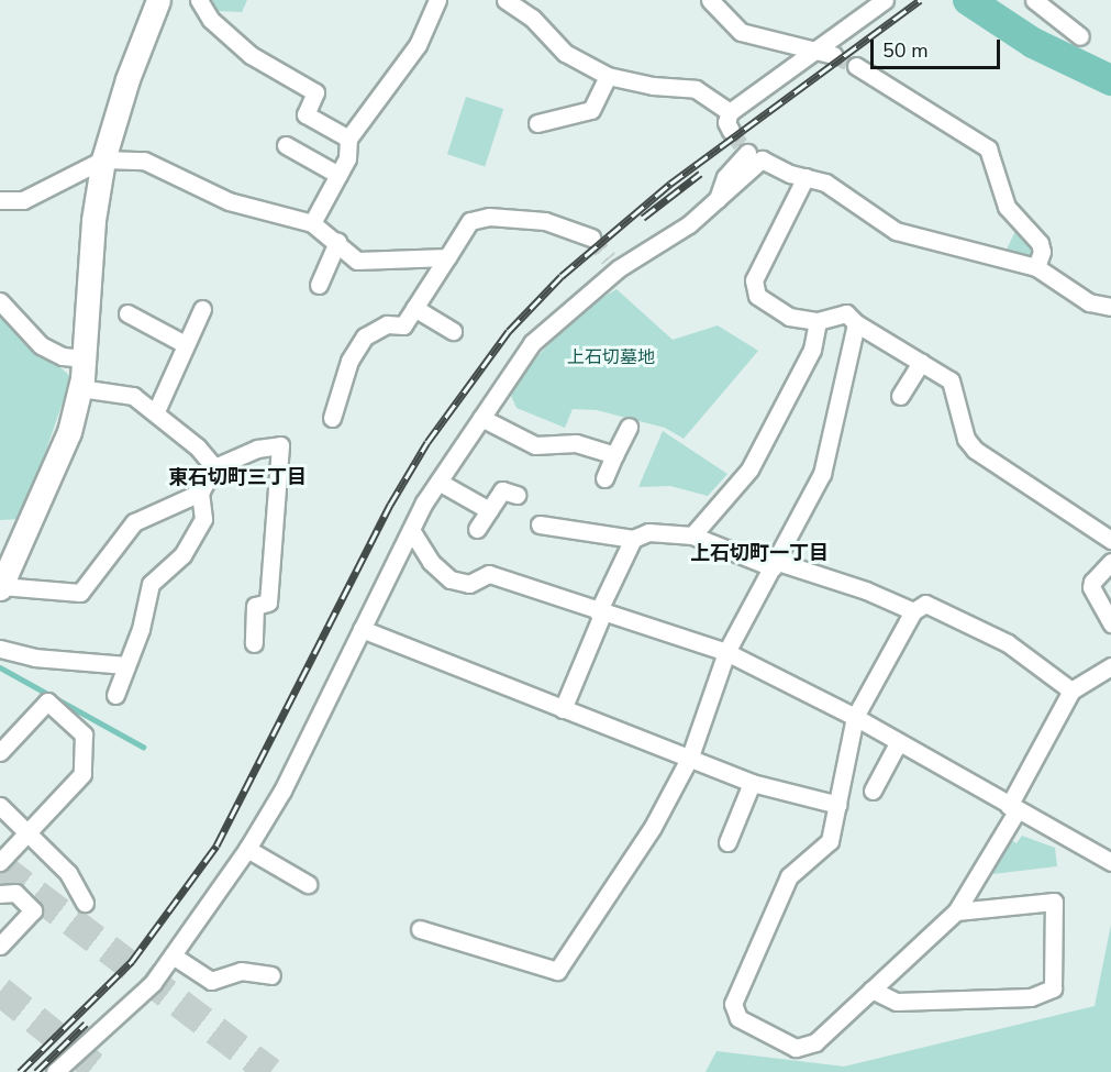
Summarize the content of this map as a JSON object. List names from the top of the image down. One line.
{"districts":["東石切町三丁目","上石切町一丁目"],"parks":["上石切墓地"],"scale_bar":"50 m"}
